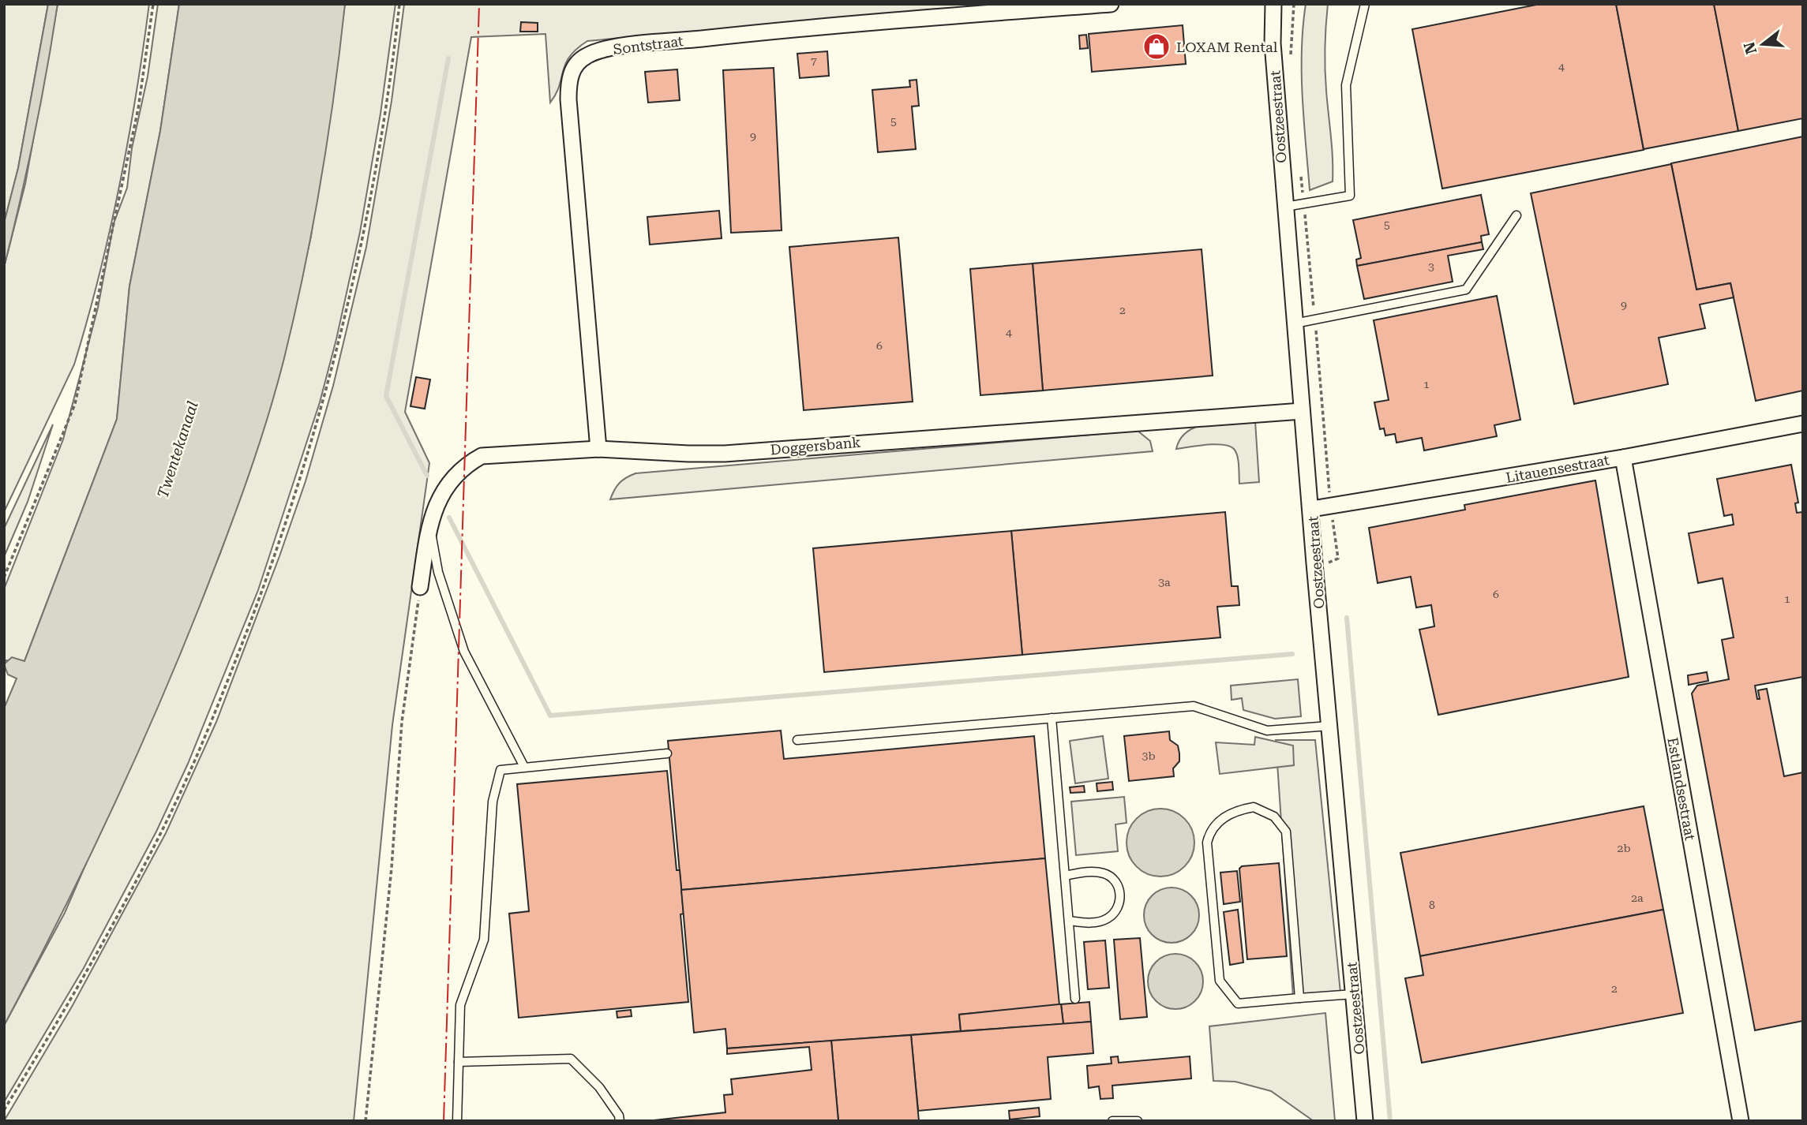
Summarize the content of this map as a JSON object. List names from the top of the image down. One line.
{"streets":{"street":["Sontstraat","Oostzeestraat","Doggersbank","Litauensestraat","Estlandsestraat"]},"crossings":[["Sontstraat","Doggersbank"],["Oostzeestraat","Doggersbank"],["Oostzeestraat","Litauensestraat"],["Litauensestraat","Estlandsestraat"]],"water":["Twentekanaal"],"places":{"shop":["LOXAM Rental"]},"house_numbers":["7","4","5","9","5","3","9","2","4","6","1","3a","6","1","3b","2b","2a","8","2"],"north":"left"}
